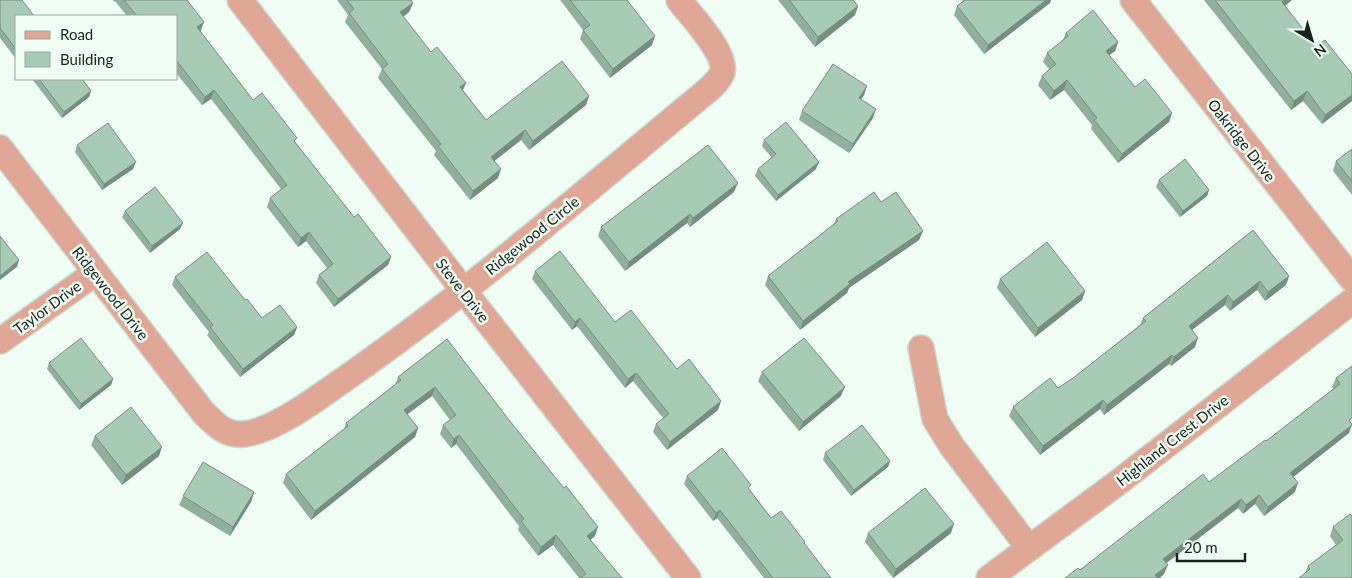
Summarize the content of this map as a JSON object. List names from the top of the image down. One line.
{"streets":{"street":["Oakridge Drive","Ridgewood Circle","Steve Drive","Ridgewood Drive","Taylor Drive","Highland Crest Drive"]},"crossings":[["Ridgewood Circle","Steve Drive"],["Ridgewood Circle","Ridgewood Drive"],["Ridgewood Drive","Taylor Drive"]],"legend":["Road","Building"],"scale_bar":"20 m","north":"bottom right"}
